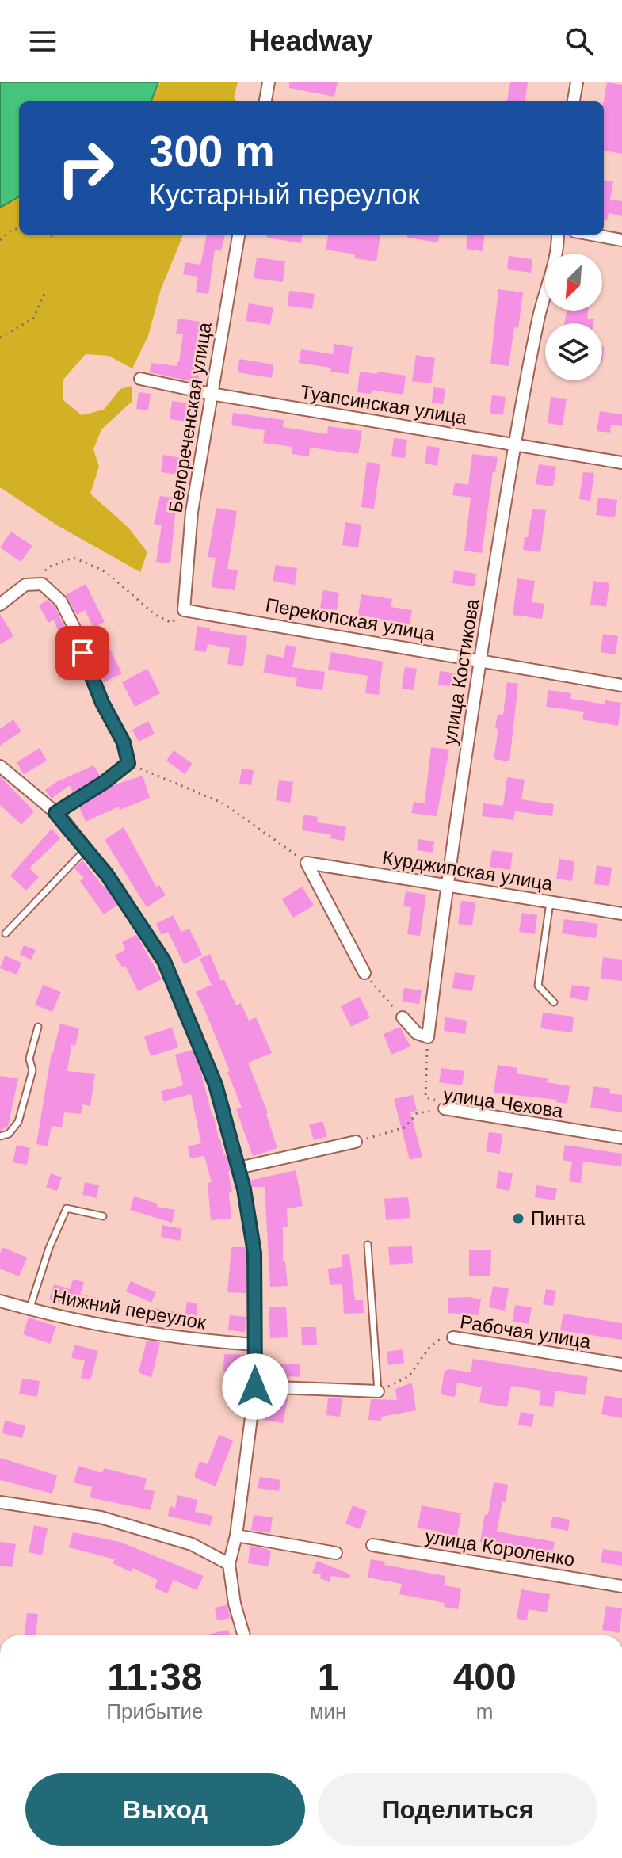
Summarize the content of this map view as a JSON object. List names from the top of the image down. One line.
{"streets":{"street":["Туапсинская улица","Белореченская улица","Перекопская улица","улица Костикова","Курджипская улица","улица Чехова","Нижний переулок","Рабочая улица","улица Короленко"]},"crossings":[["Туапсинская улица","Белореченская улица"],["Туапсинская улица","улица Костикова"],["Белореченская улица","Перекопская улица"],["Перекопская улица","улица Костикова"],["улица Костикова","Курджипская улица"]],"places":["Пинта"],"north":"bottom left","page":{"header":"Headway","turn":["300 m","Кустарный переулок"],"eta":["11:38","Прибытие","1","мин","400","m"],"buttons":["Выход","Поделиться"]}}
